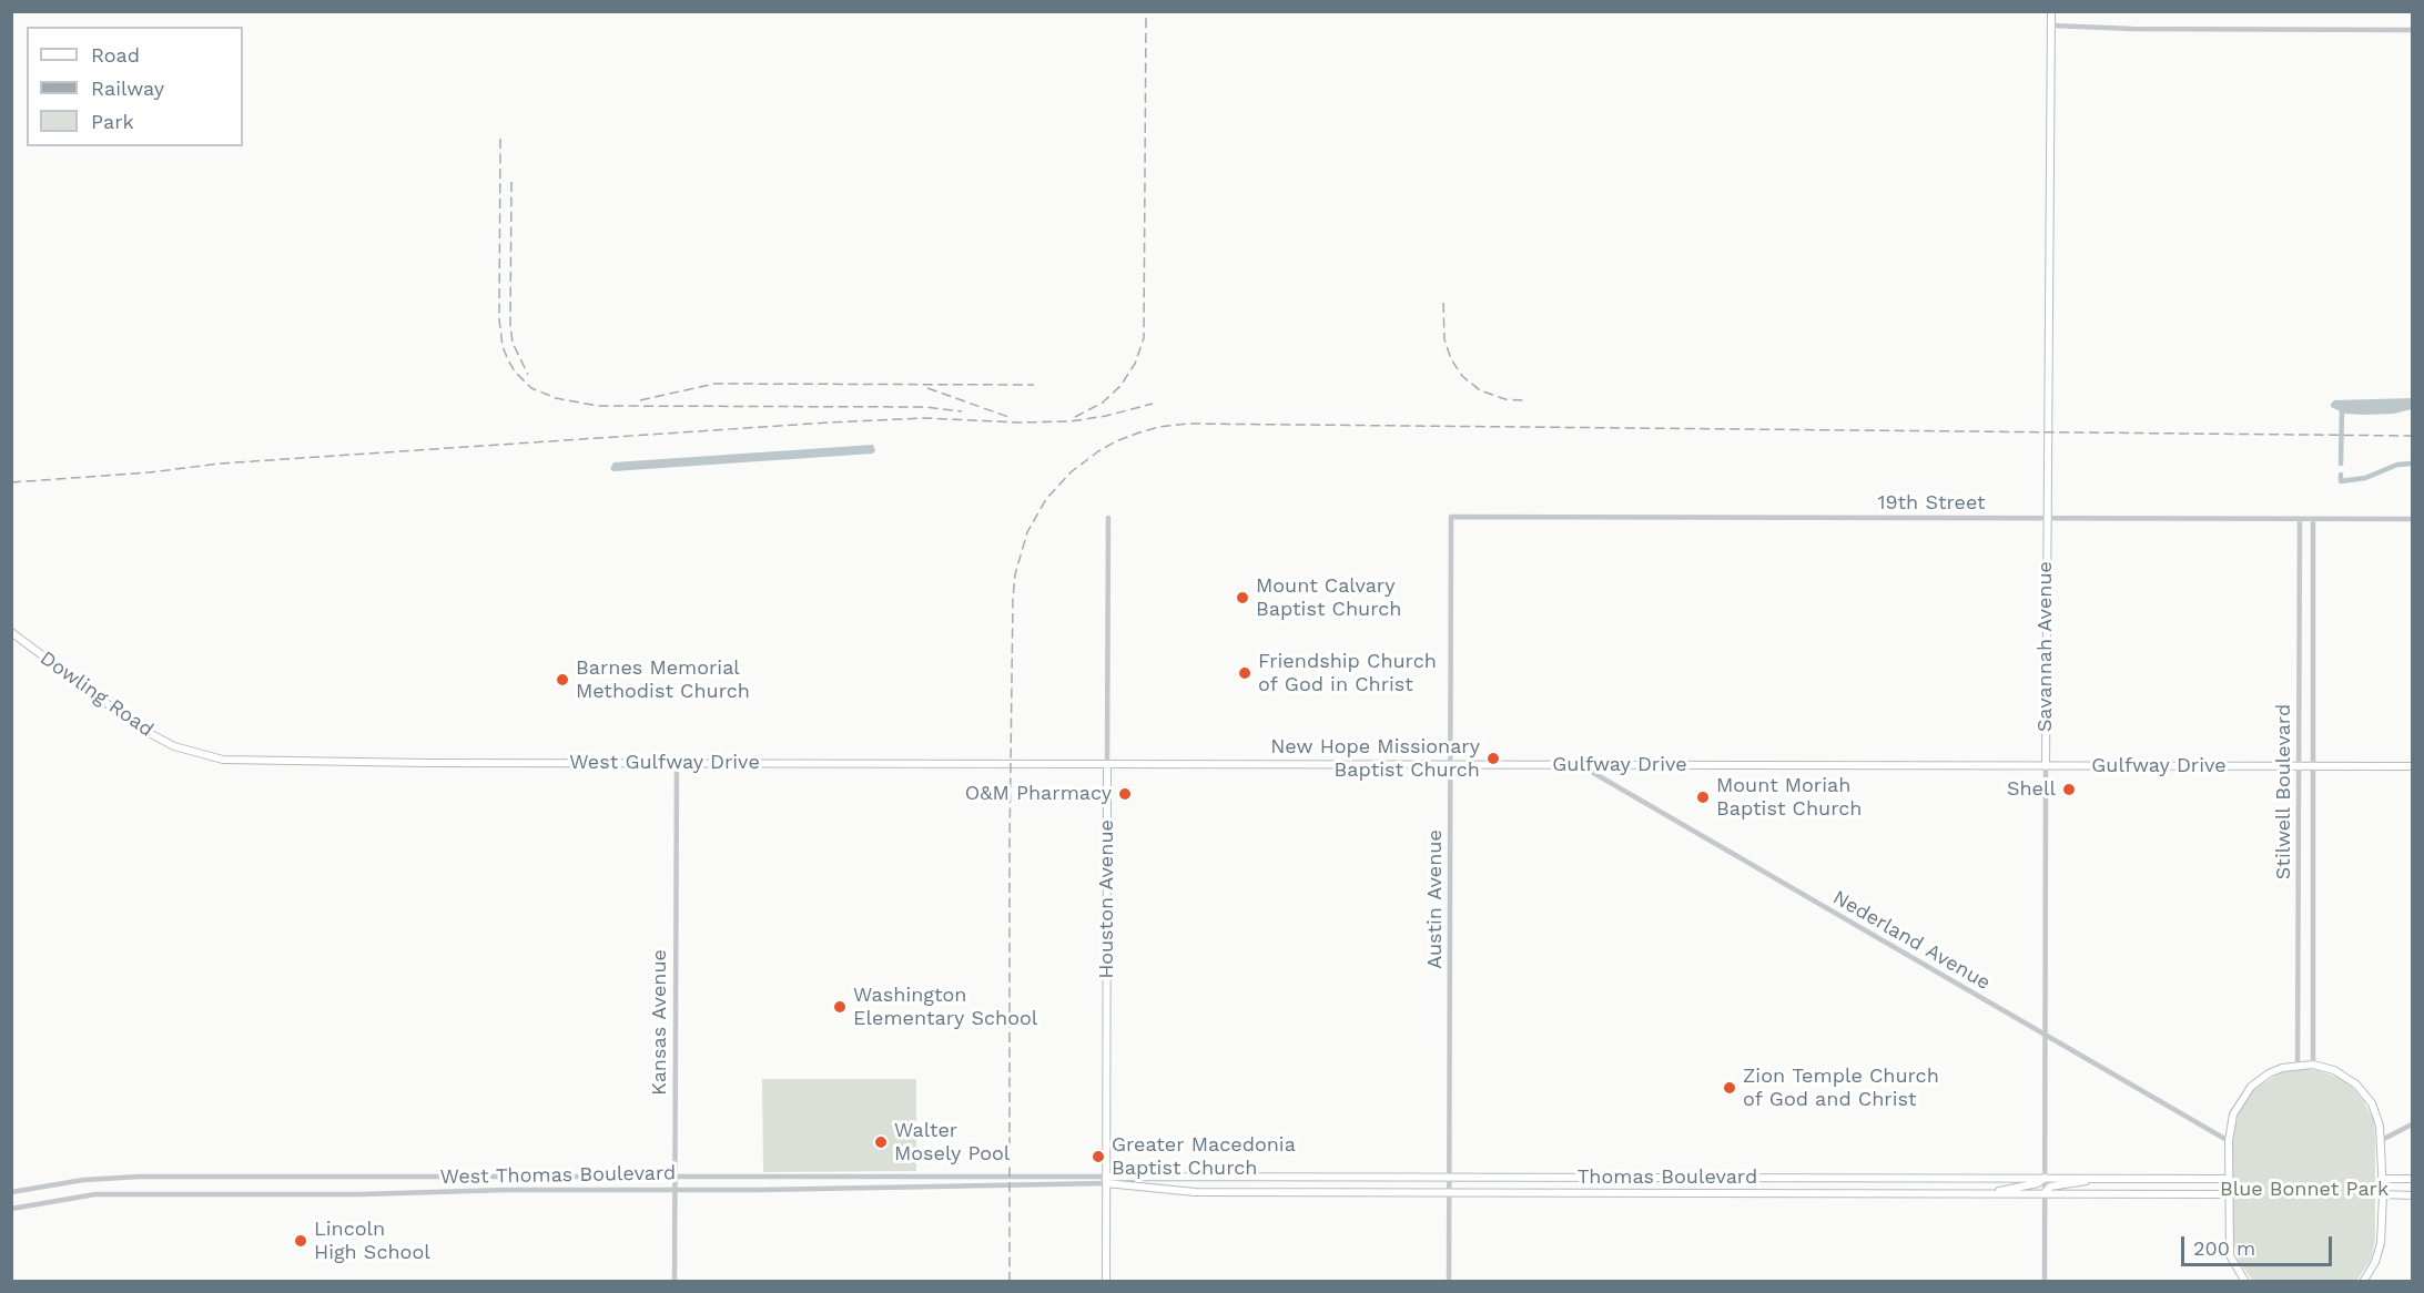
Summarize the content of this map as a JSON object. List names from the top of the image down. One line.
{"streets":{"main road":["Savannah Avenue","Dowling Road","West Gulfway Drive","Gulfway Drive","Houston Avenue","Thomas Boulevard"],"street":["19th Street","Stilwell Boulevard","Austin Avenue","Nederland Avenue","Kansas Avenue","West Thomas Boulevard"]},"crossings":[["19th Street","Savannah Avenue"],["19th Street","Stilwell Boulevard"],["19th Street","Austin Avenue"],["Savannah Avenue","Gulfway Drive"],["Savannah Avenue","Nederland Avenue"],["Savannah Avenue","Thomas Boulevard"],["Dowling Road","West Gulfway Drive"],["West Gulfway Drive","Gulfway Drive"],["West Gulfway Drive","Houston Avenue"],["West Gulfway Drive","Kansas Avenue"],["Gulfway Drive","Stilwell Boulevard"],["Gulfway Drive","Houston Avenue"],["Gulfway Drive","Austin Avenue"],["Gulfway Drive","Nederland Avenue"],["Houston Avenue","West Thomas Boulevard"],["Houston Avenue","Thomas Boulevard"],["Austin Avenue","Thomas Boulevard"],["Kansas Avenue","West Thomas Boulevard"],["West Thomas Boulevard","Thomas Boulevard"]],"parks":["Blue Bonnet Park"],"places":["Mount Calvary Baptist Church","Friendship Church of God in Christ","Barnes Memorial Methodist Church","New Hope Missionary Baptist Church","Shell","O&M Pharmacy","Mount Moriah Baptist Church","Washington Elementary School","Zion Temple Church of God and Christ","Walter Mosely Pool","Greater Macedonia Baptist Church","Lincoln High School"],"legend":["Road","Railway","Park"],"scale_bar":"200 m"}
